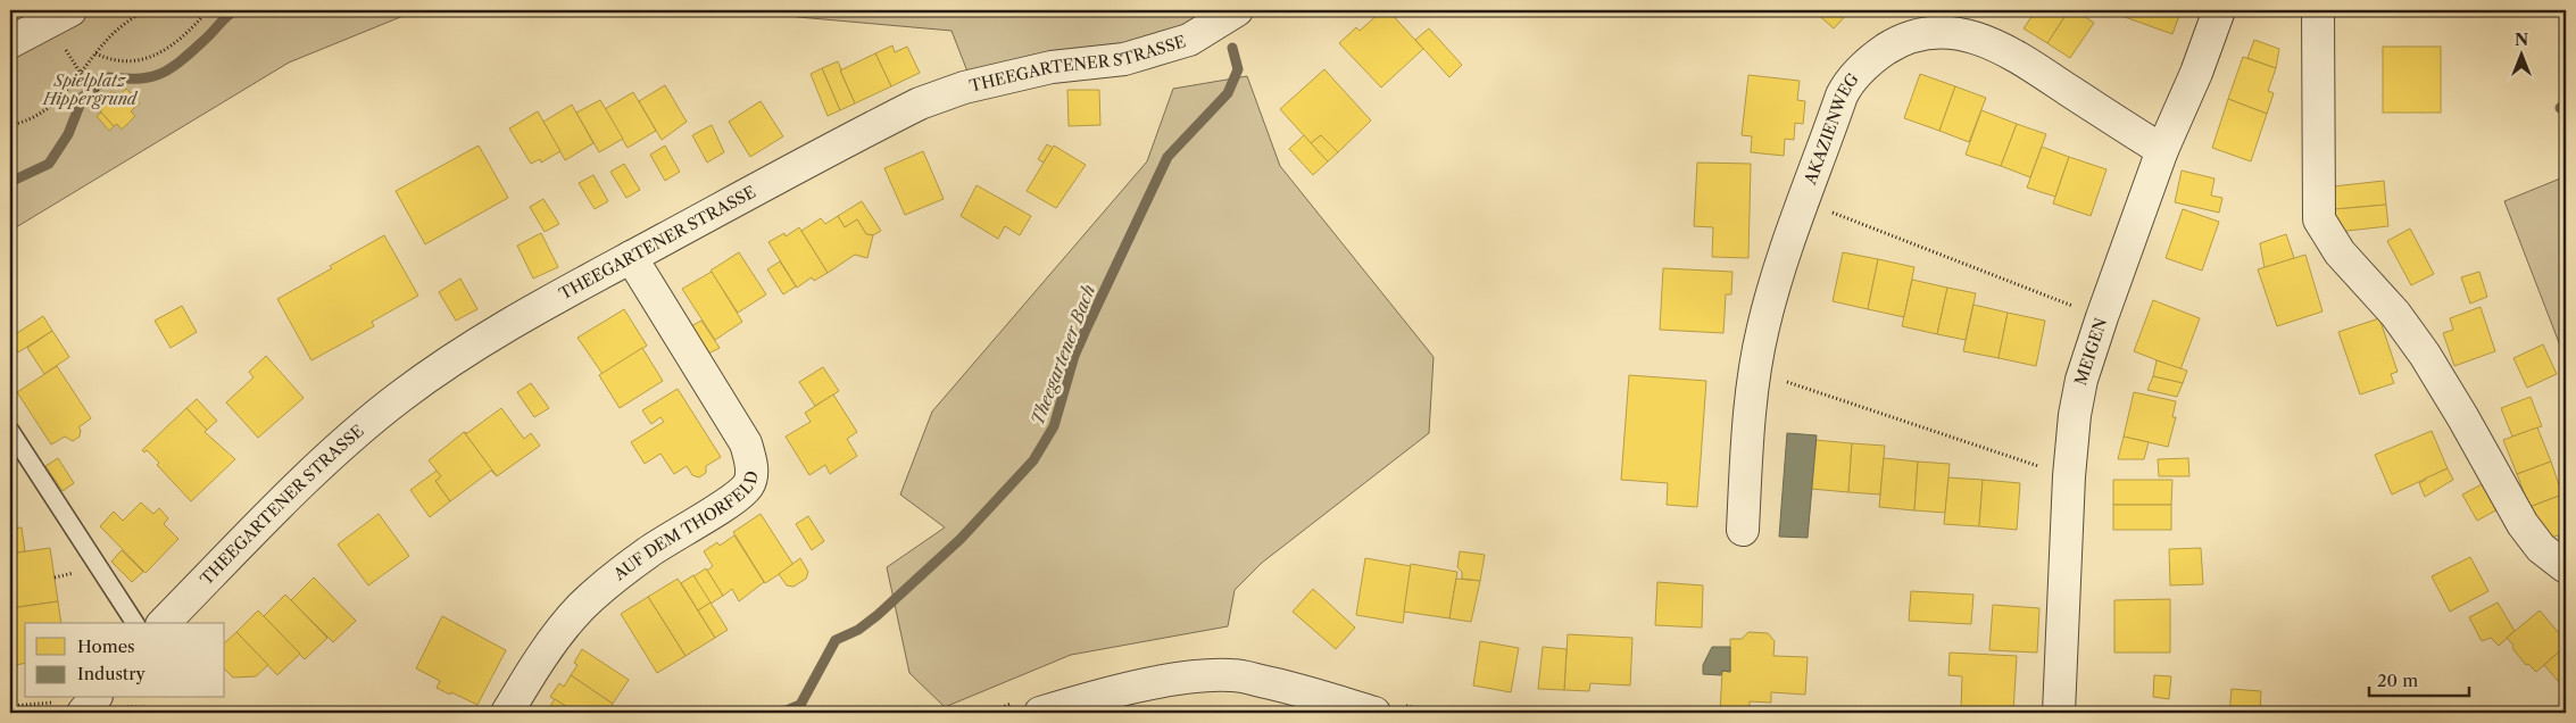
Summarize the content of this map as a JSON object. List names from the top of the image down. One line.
{"streets":{"street":["THEEGARTENER STRASSE","AKAZIENWEG","MEIGEN","AUF DEM THORFELD"]},"crossings":[["THEEGARTENER STRASSE","AUF DEM THORFELD"],["AKAZIENWEG","MEIGEN"]],"water":["Theegartener Bach"],"parks":["Spielplatz Hippergrund"],"legend":["Homes","Industry"],"scale_bar":"20 m","north":"top"}
